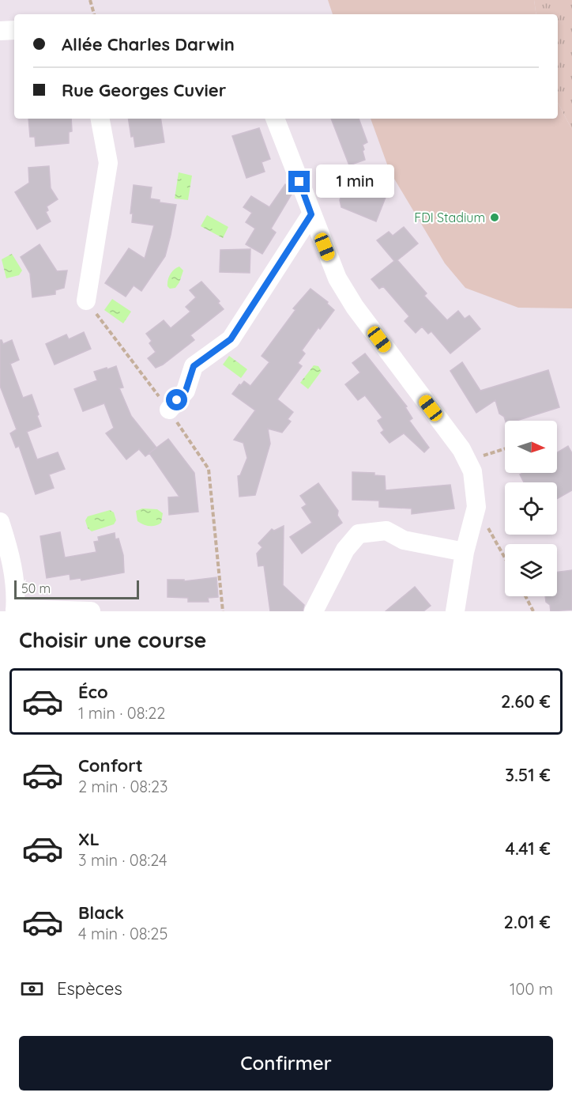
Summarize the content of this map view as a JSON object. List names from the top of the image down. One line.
{"places":["FDI Stadium"],"scale_bar":"50 m","north":"right","page":{"banner":["Allée Charles Darwin","Rue Georges Cuvier"],"bubble":"1 min","scale":"50 m","heading":"Choisir une course","list":[{"name":"Éco","note":"1 min · 08:22","value":"2.60 €"},{"name":"Confort","note":"2 min · 08:23","value":"3.51 €"},{"name":"XL","note":"3 min · 08:24","value":"4.41 €"},{"name":"Black","note":"4 min · 08:25","value":"2.01 €"}],"pay":["Espèces","100 m"],"buttons":"Confirmer"}}
